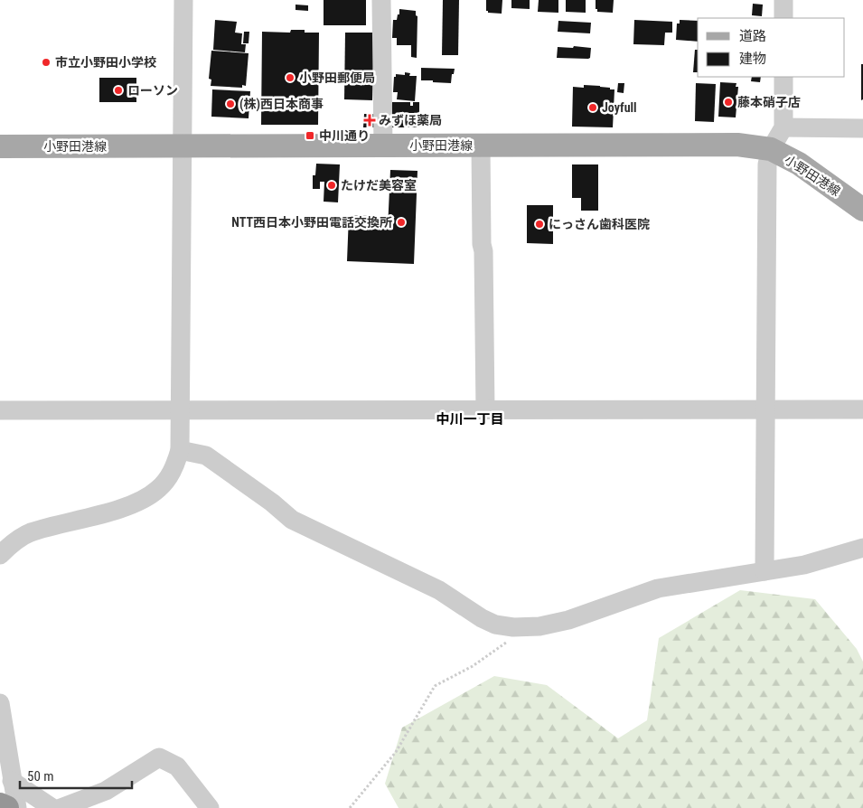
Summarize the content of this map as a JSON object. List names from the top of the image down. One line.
{"streets":{"main road":["小野田港線"]},"districts":["中川一丁目"],"places":{"other":["市立小野田小学校","小野田郵便局","ローソン","藤本硝子店","(株)西日本商事","Joyfull","たけだ美容室","NTT西日本小野田電話交換所","にっさん歯科医院"],"health":["みずほ薬局"],"transit":["中川通り"]},"legend":["道路","建物"],"scale_bar":"50 m"}
